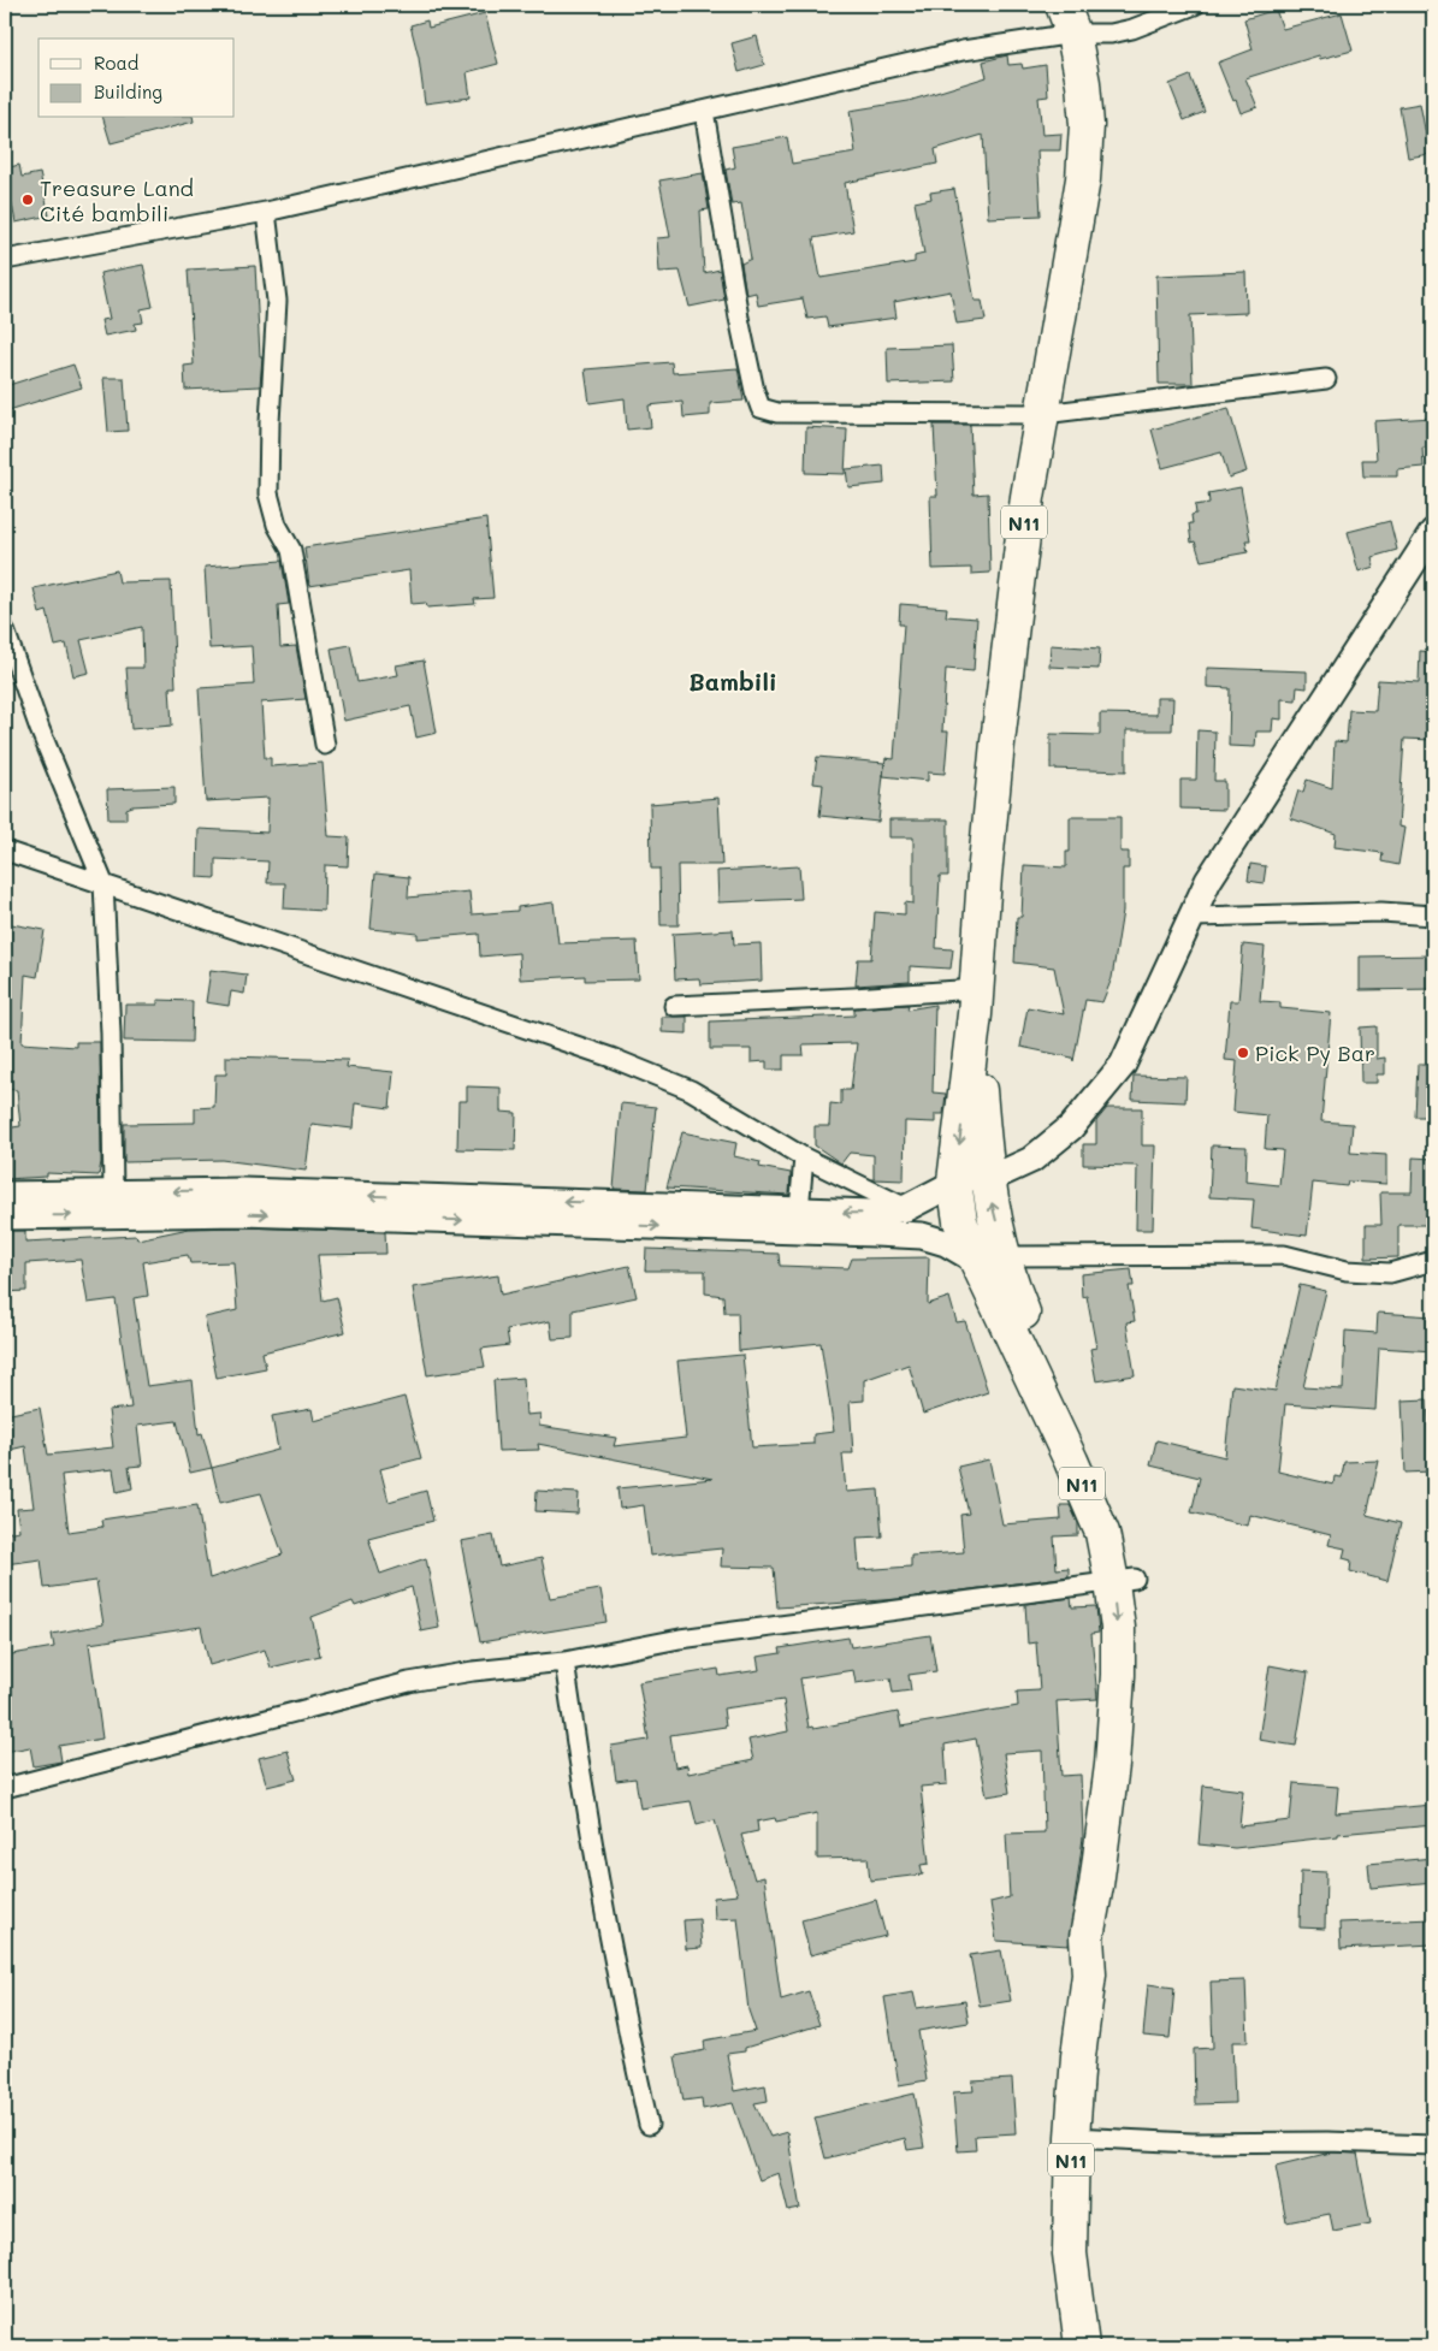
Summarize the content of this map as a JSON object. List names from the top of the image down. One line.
{"streets":{"highway":["N11"]},"districts":["Bambili"],"places":["Treasure Land Cité bambili","Pick Py Bar"],"legend":["Road","Building"]}
